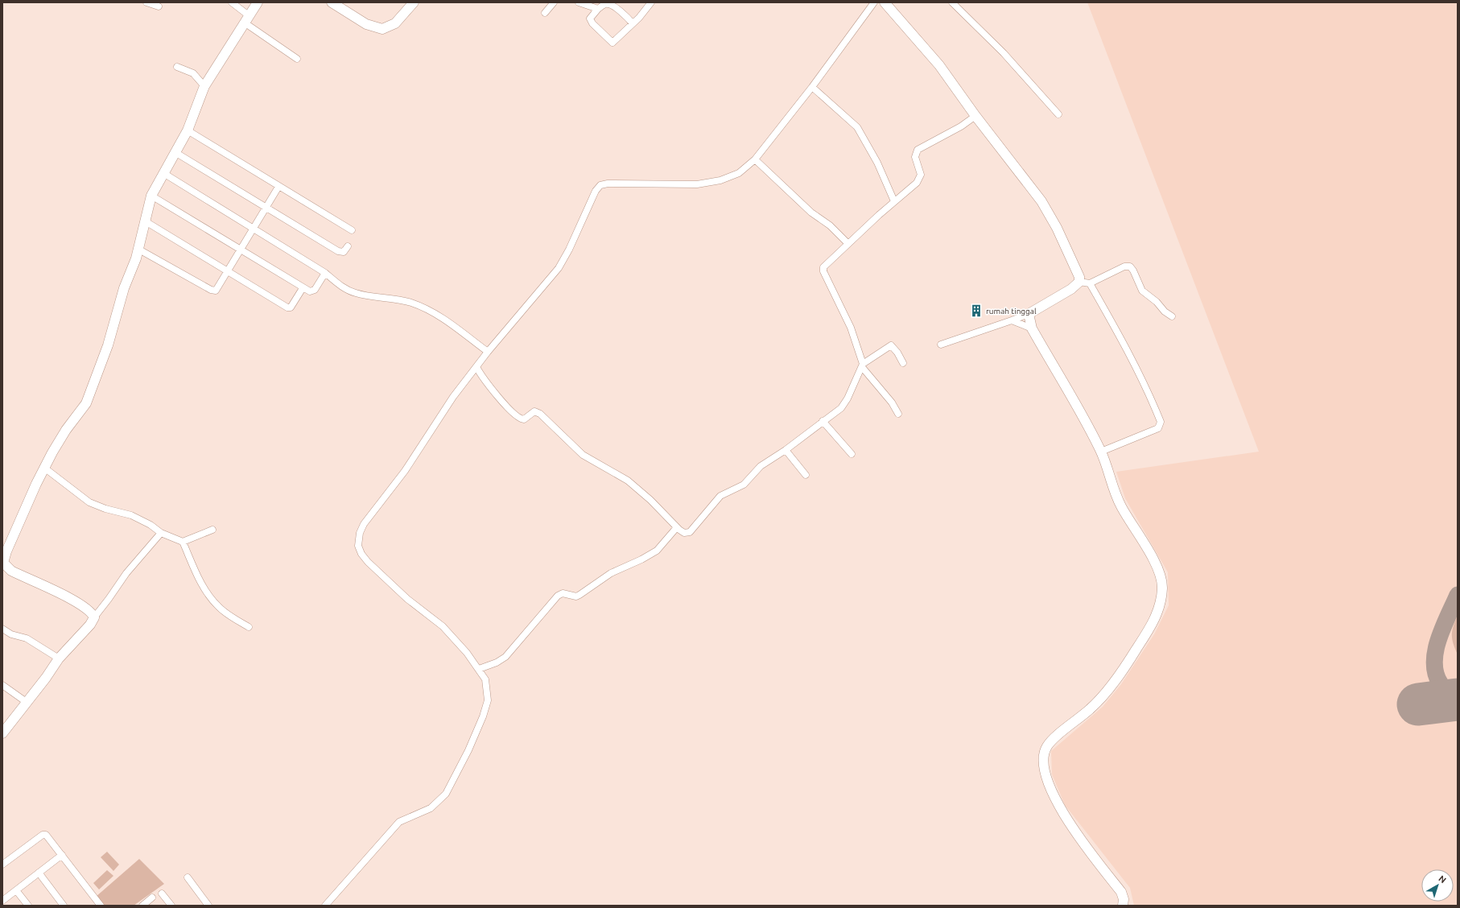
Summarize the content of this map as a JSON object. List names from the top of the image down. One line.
{"places":{"building":["rumah tinggal"]},"north":"top right"}
